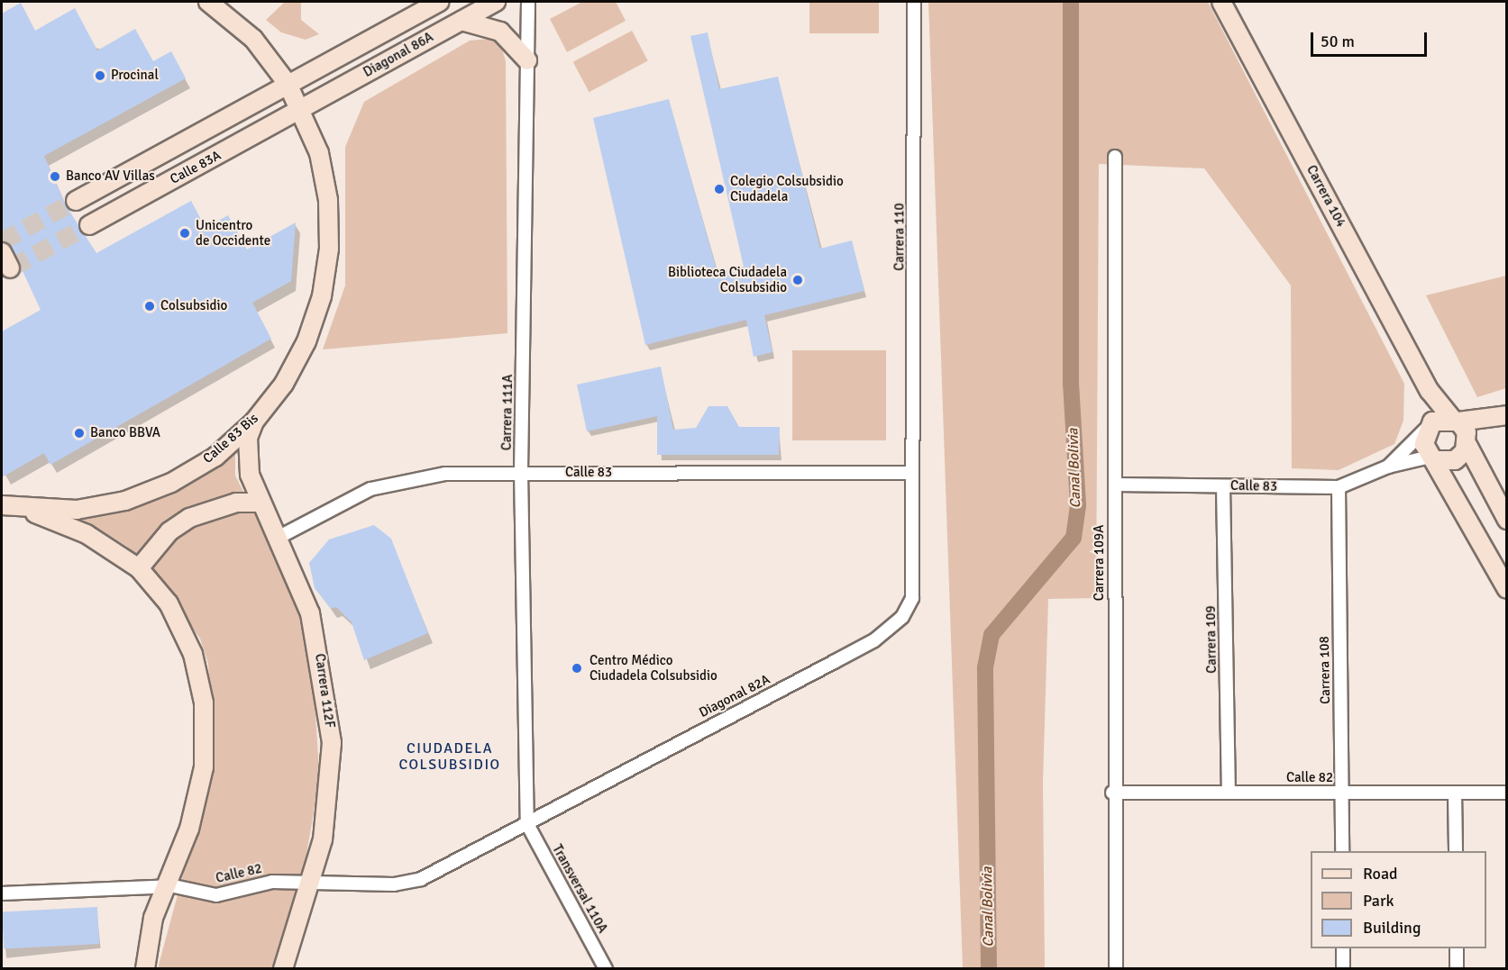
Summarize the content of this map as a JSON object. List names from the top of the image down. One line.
{"streets":{"street":["Diagonal 86A","Calle 83A","Carrera 104","Carrera 110","Carrera 111A","Calle 83 Bis","Calle 83","Carrera 109A","Carrera 109","Carrera 108","Carrera 112F","Diagonal 82A","Calle 82","Transversal 110A"]},"crossings":[["Diagonal 86A","Calle 83A"],["Diagonal 86A","Calle 83 Bis"],["Calle 83A","Calle 83 Bis"],["Carrera 104","Calle 83"],["Carrera 110","Calle 83"],["Carrera 110","Diagonal 82A"],["Carrera 111A","Calle 83"],["Carrera 111A","Diagonal 82A"],["Carrera 111A","Transversal 110A"],["Calle 83 Bis","Carrera 112F"],["Calle 83","Carrera 109A"],["Calle 83","Carrera 109"],["Calle 83","Carrera 108"],["Calle 83","Carrera 112F"],["Calle 83","Diagonal 82A"],["Carrera 109A","Calle 82"],["Carrera 109","Calle 82"],["Carrera 108","Calle 82"],["Carrera 112F","Calle 82"],["Diagonal 82A","Calle 82"],["Diagonal 82A","Transversal 110A"]],"districts":["CIUDADELA COLSUBSIDIO"],"water":["Canal Bolivia"],"places":["Procinal","Banco AV Villas","Colegio Colsubsidio Ciudadela","Unicentro de Occidente","Biblioteca Ciudadela Colsubsidio","Colsubsidio","Banco BBVA","Centro Médico Ciudadela Colsubsidio"],"legend":["Road","Park","Building"],"scale_bar":"50 m"}
